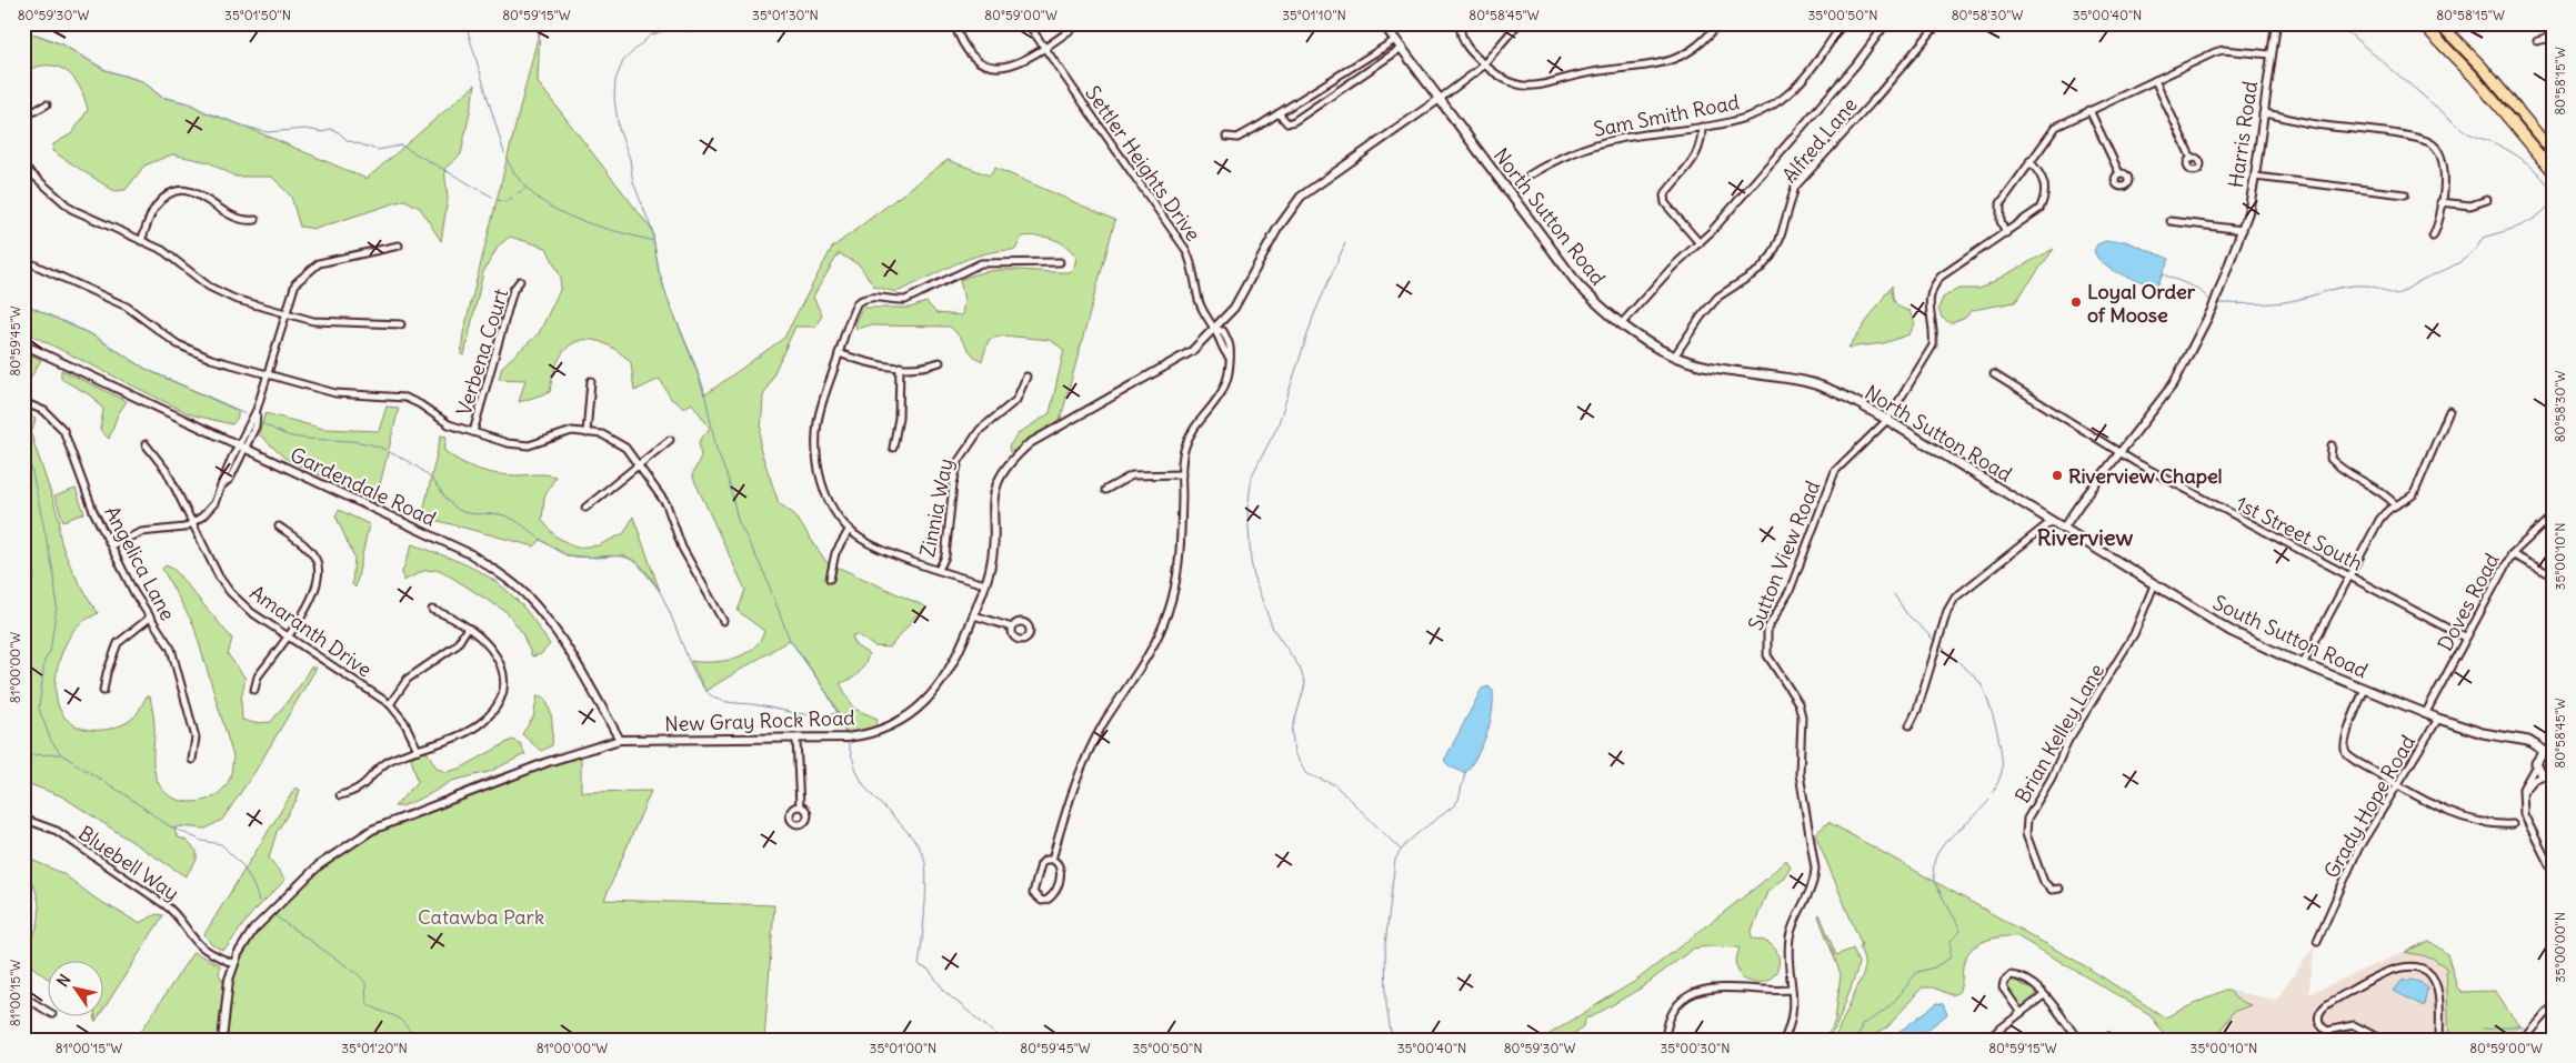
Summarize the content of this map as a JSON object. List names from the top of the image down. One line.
{"streets":{"main road":["North Sutton Road","South Sutton Road"],"street":["Sam Smith Road","Harris Road","Alfred Lane","Settler Heights Drive","Verbena Court","Gardendale Road","Zinnia Way","1st Street South","Sutton View Road","Angelica Lane","Doves Road","Amaranth Drive","New Gray Rock Road","Brian Kelley Lane","Grady Hope Road","Bluebell Way"]},"crossings":[["Harris Road","North Sutton Road"],["Harris Road","1st Street South"],["Harris Road","South Sutton Road"],["Alfred Lane","North Sutton Road"],["Settler Heights Drive","New Gray Rock Road"],["North Sutton Road","Sutton View Road"],["North Sutton Road","South Sutton Road"],["North Sutton Road","New Gray Rock Road"],["Gardendale Road","New Gray Rock Road"],["1st Street South","Doves Road"],["Doves Road","South Sutton Road"],["South Sutton Road","Brian Kelley Lane"],["South Sutton Road","Grady Hope Road"],["New Gray Rock Road","Bluebell Way"]],"districts":["Riverview"],"parks":["Catawba Park"],"places":["Loyal Order of Moose","Riverview Chapel"],"north":"top left","coordinates":["80°59'30\"W","35°01'50\"N","80°59'15\"W","35°01'30\"N","80°59'00\"W","35°01'10\"N","80°58'45\"W","35°00'50\"N","80°58'30\"W","35°00'40\"N","80°58'15\"W","80°59'45\"W","35°00'10\"N","81°00'00\"W","35°00'00\"N","81°00'15\"W","35°01'20\"N","35°01'00\"N","35°00'30\"N"]}
